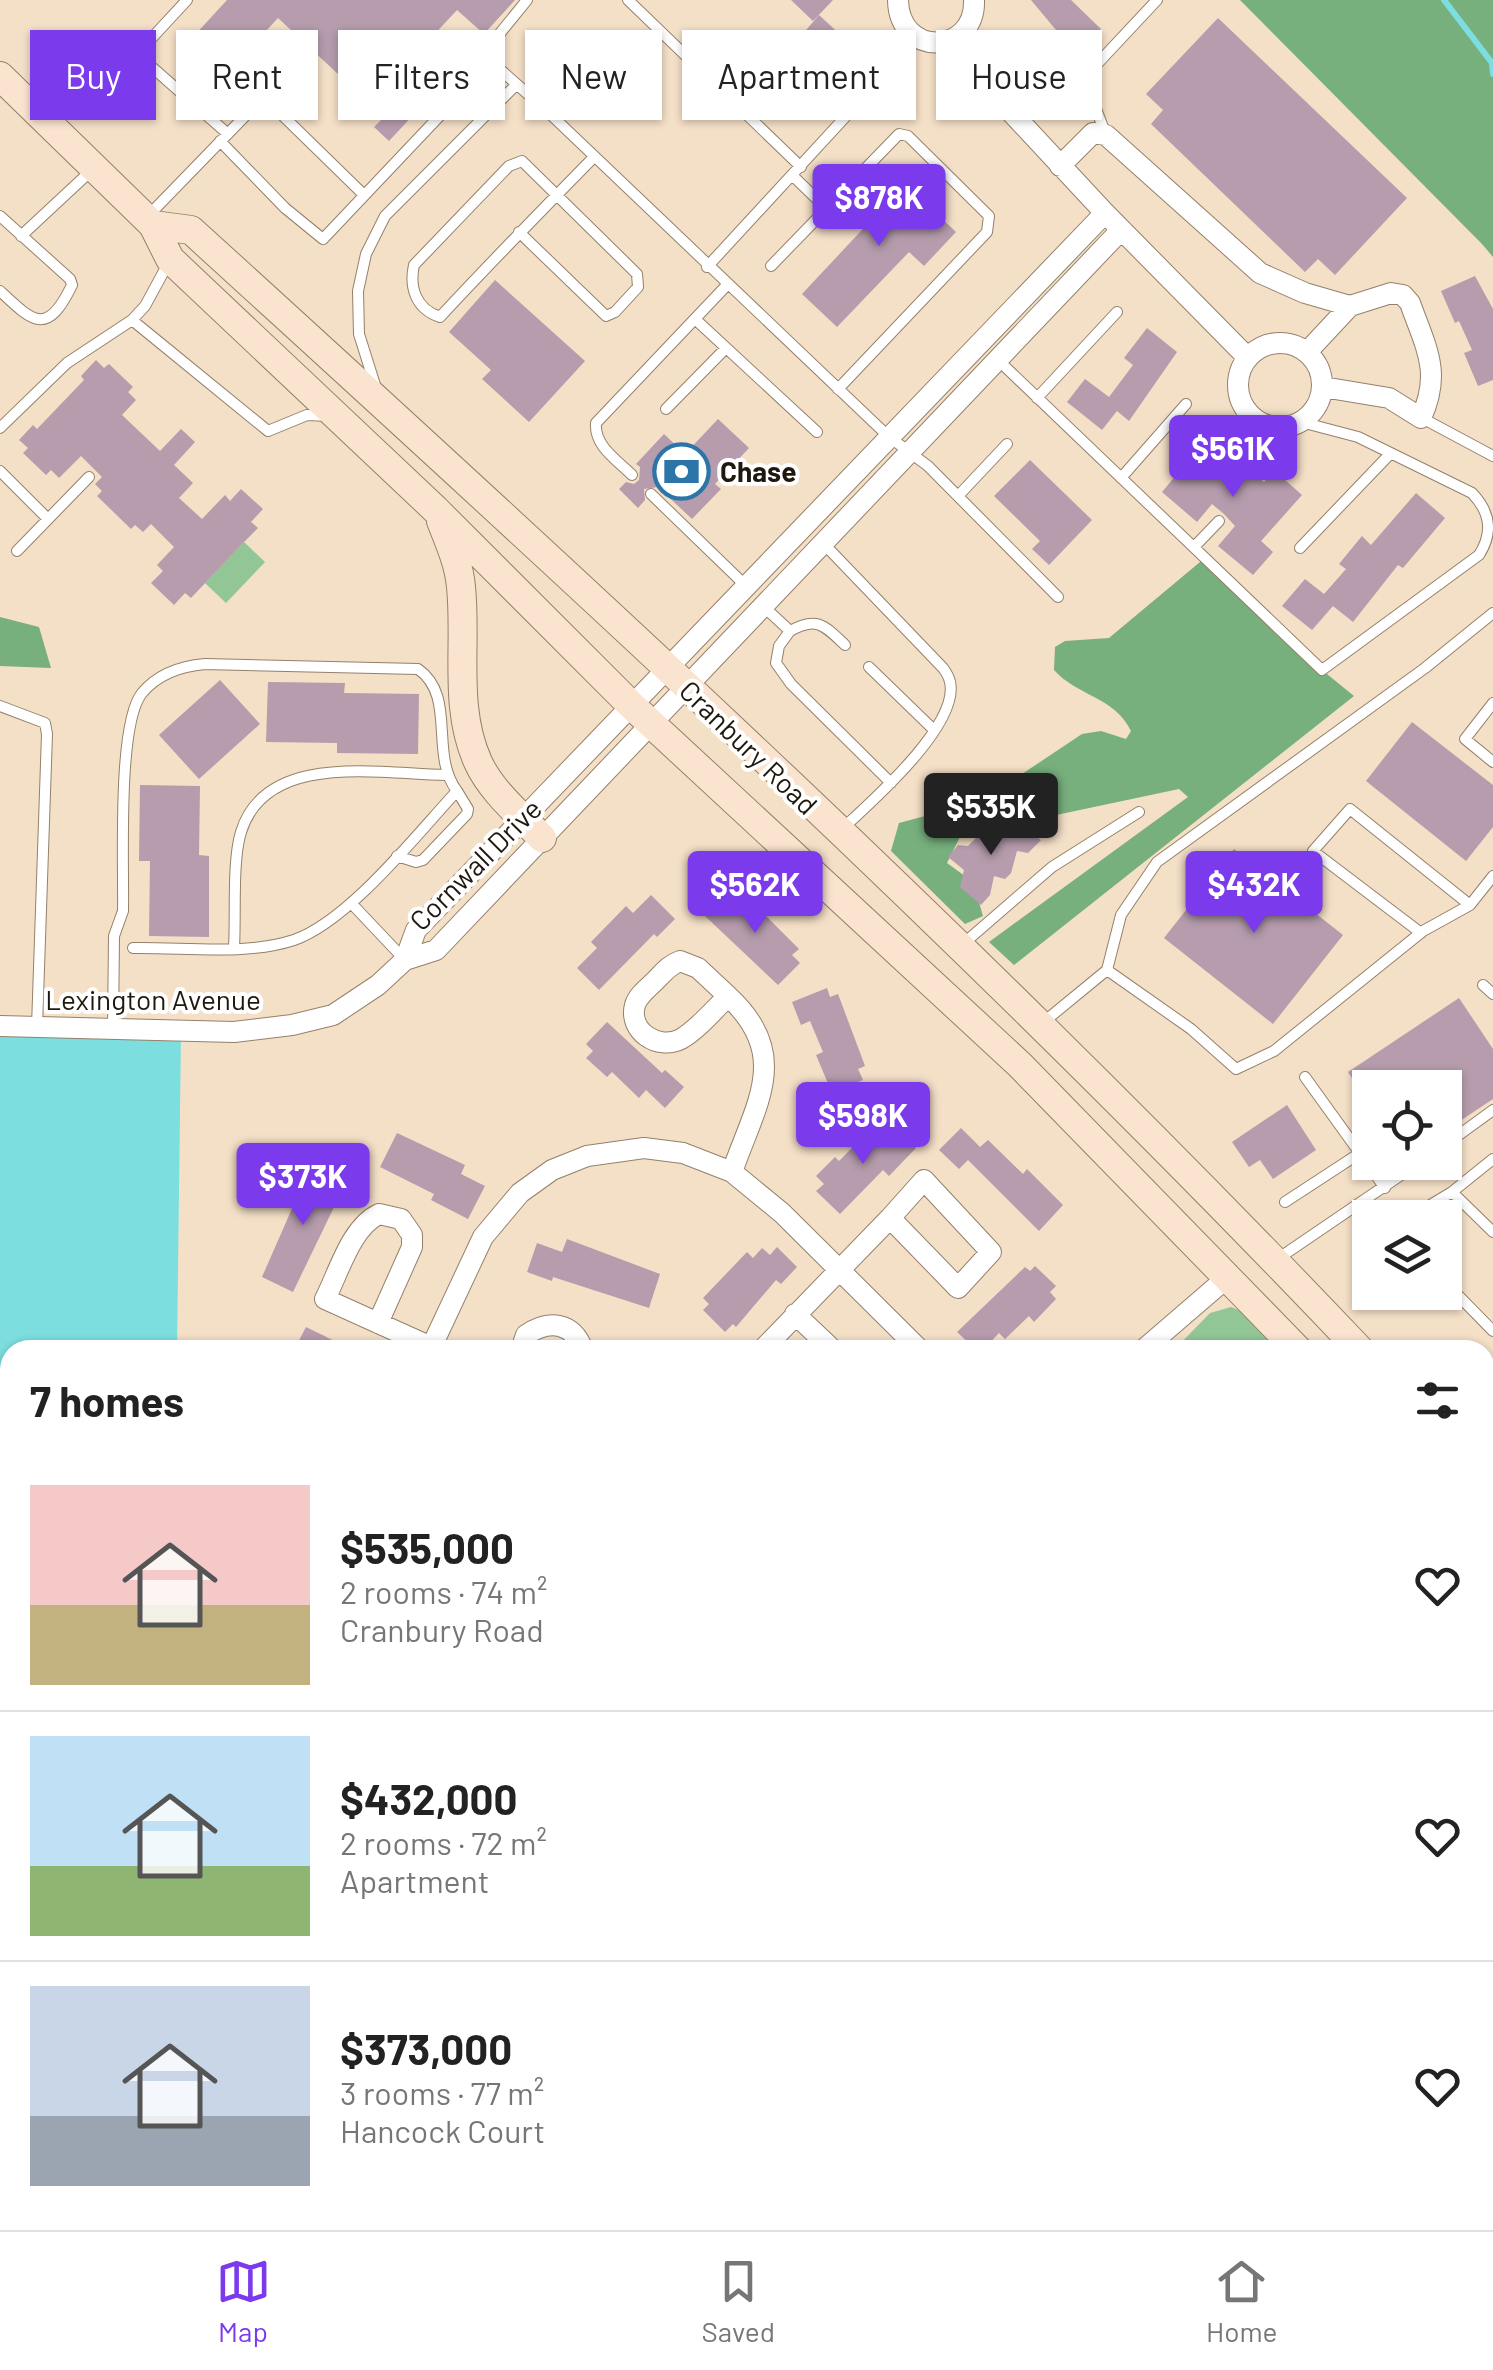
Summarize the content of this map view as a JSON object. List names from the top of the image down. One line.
{"streets":{"main road":["Cranbury Road"],"street":["Cornwall Drive","Lexington Avenue"]},"crossings":[["Cranbury Road","Cornwall Drive"],["Cornwall Drive","Lexington Avenue"]],"places":{"bank":["Chase"]},"page":{"chip":["Buy","Rent","Filters","New","Apartment","House"],"price":["$878K","$561K","$535K","$562K","$432K","$598K","$373K"],"heading":"7 homes","list":[{"name":"$535,000","note":"2 rooms · 74 m² · Cranbury Road"},{"name":"$432,000","note":"2 rooms · 72 m² · Apartment"},{"name":"$373,000","note":"3 rooms · 77 m² · Hancock Court"}],"tabs":["Map","Saved","Home"]}}
